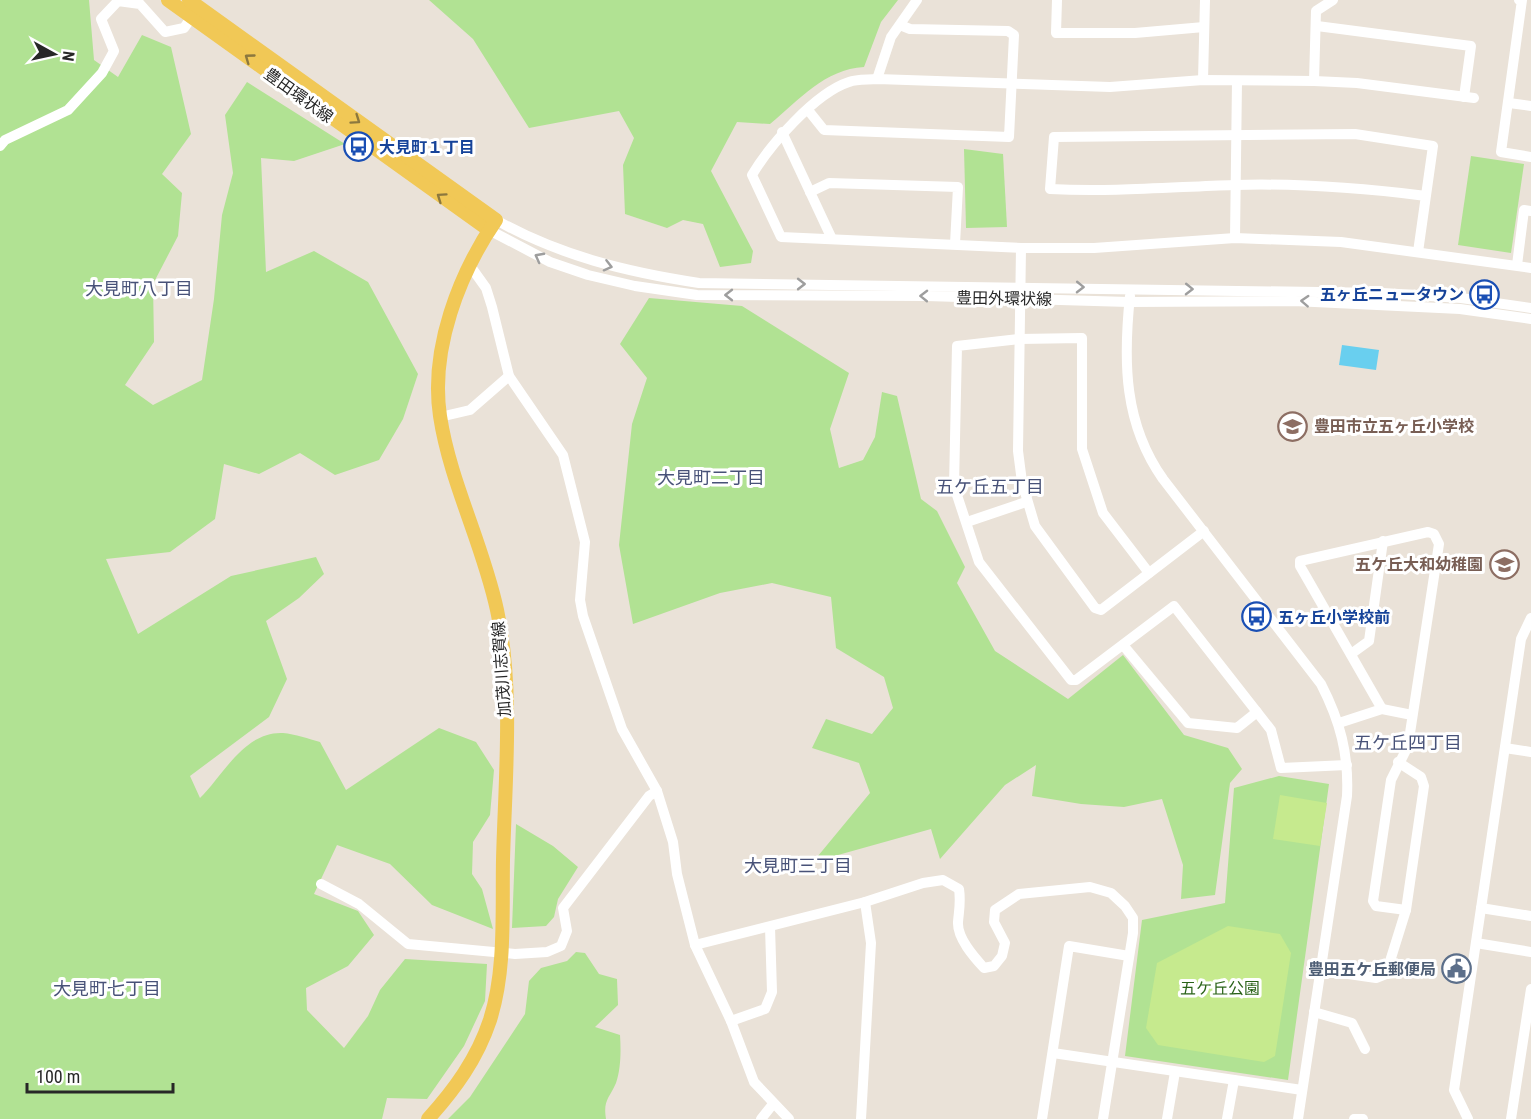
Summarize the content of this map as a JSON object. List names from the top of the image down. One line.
{"streets":{"main road":["豊田環状線","加茂川志賀線"],"street":["豊田外環状線"]},"crossings":[["豊田環状線","豊田外環状線"],["豊田環状線","加茂川志賀線"],["豊田外環状線","加茂川志賀線"]],"districts":["大見町八丁目","大見町二丁目","五ケ丘五丁目","五ケ丘四丁目","大見町三丁目","大見町七丁目"],"parks":["五ケ丘公園"],"places":{"bus stop":["大見町１丁目","五ヶ丘ニュータウン","五ヶ丘小学校前"],"school or university":["豊田市立五ヶ丘小学校","五ケ丘大和幼稚園"],"public building":["豊田五ケ丘郵便局"]},"scale_bar":"100 m","north":"right"}
